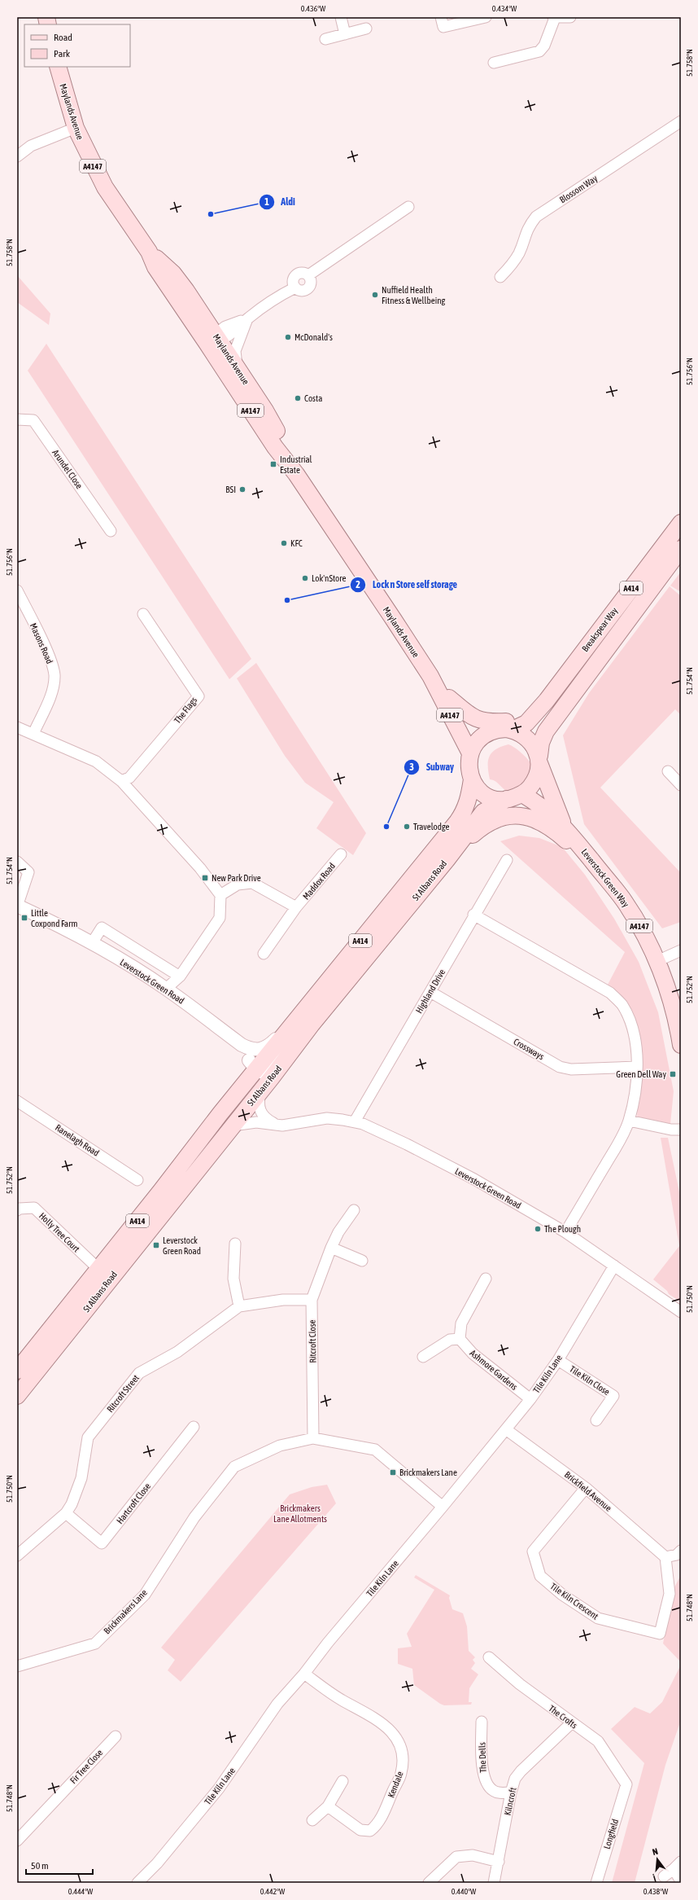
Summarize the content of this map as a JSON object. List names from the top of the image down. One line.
{"streets":{"main road":["Maylands Avenue","A4147","A414","Breakspear Way","Leverstock Green Way","St Albans Road"],"street":["Blossom Way","Arundel Close","Masons Road","The Flags","Maddox Road","Leverstock Green Road","Highland Drive","Crossways","Ranelagh Road","Holly Tree Court","Ritcroft Close","Ashmore Gardens","Tile Kiln Lane","Tile Kiln Close","Ritcroft Street","Brickfield Avenue","Hartcroft Close","Tile Kiln Crescent","Brickmakers Lane","The Crofts","The Dells","Fir Tree Close","Kendale","Kilncroft","Longfield"]},"crossings":[["Maylands Avenue","A4147"],["Maylands Avenue","Breakspear Way"],["Maylands Avenue","St Albans Road"],["A4147","Breakspear Way"],["A4147","Leverstock Green Way"],["A4147","St Albans Road"],["Breakspear Way","St Albans Road"],["St Albans Road","Leverstock Green Road"],["St Albans Road","Holly Tree Court"],["Leverstock Green Road","Highland Drive"],["Leverstock Green Road","Tile Kiln Lane"],["Highland Drive","Crossways"],["Ritcroft Close","Ritcroft Street"],["Ritcroft Close","Brickmakers Lane"],["Ashmore Gardens","Tile Kiln Lane"],["Tile Kiln Lane","Tile Kiln Close"],["Tile Kiln Lane","Brickfield Avenue"],["Tile Kiln Lane","Brickmakers Lane"],["Tile Kiln Lane","Kendale"],["Ritcroft Street","Hartcroft Close"],["Brickfield Avenue","Tile Kiln Crescent"],["The Crofts","Kilncroft"],["The Crofts","Longfield"],["The Dells","Kilncroft"]],"parks":["Brickmakers Lane Allotments"],"places":{"other":["Aldi","Nuffield Health Fitness & Wellbeing","McDonald's","Costa","BSI","KFC","Lok'nStore","Lock n Store self storage","Subway","Travelodge","The Plough"],"transit":["Industrial Estate","New Park Drive","Little Coxpond Farm","Green Dell Way","Leverstock Green Road","Brickmakers Lane"]},"legend":["Road","Park"],"scale_bar":"50 m","north":"top","coordinates":["0.436°W","0.434°W","51.758°N","51.756°N","51.754°N","51.752°N","51.750°N","51.748°N","0.444°W","0.442°W","0.440°W","0.438°W"]}
